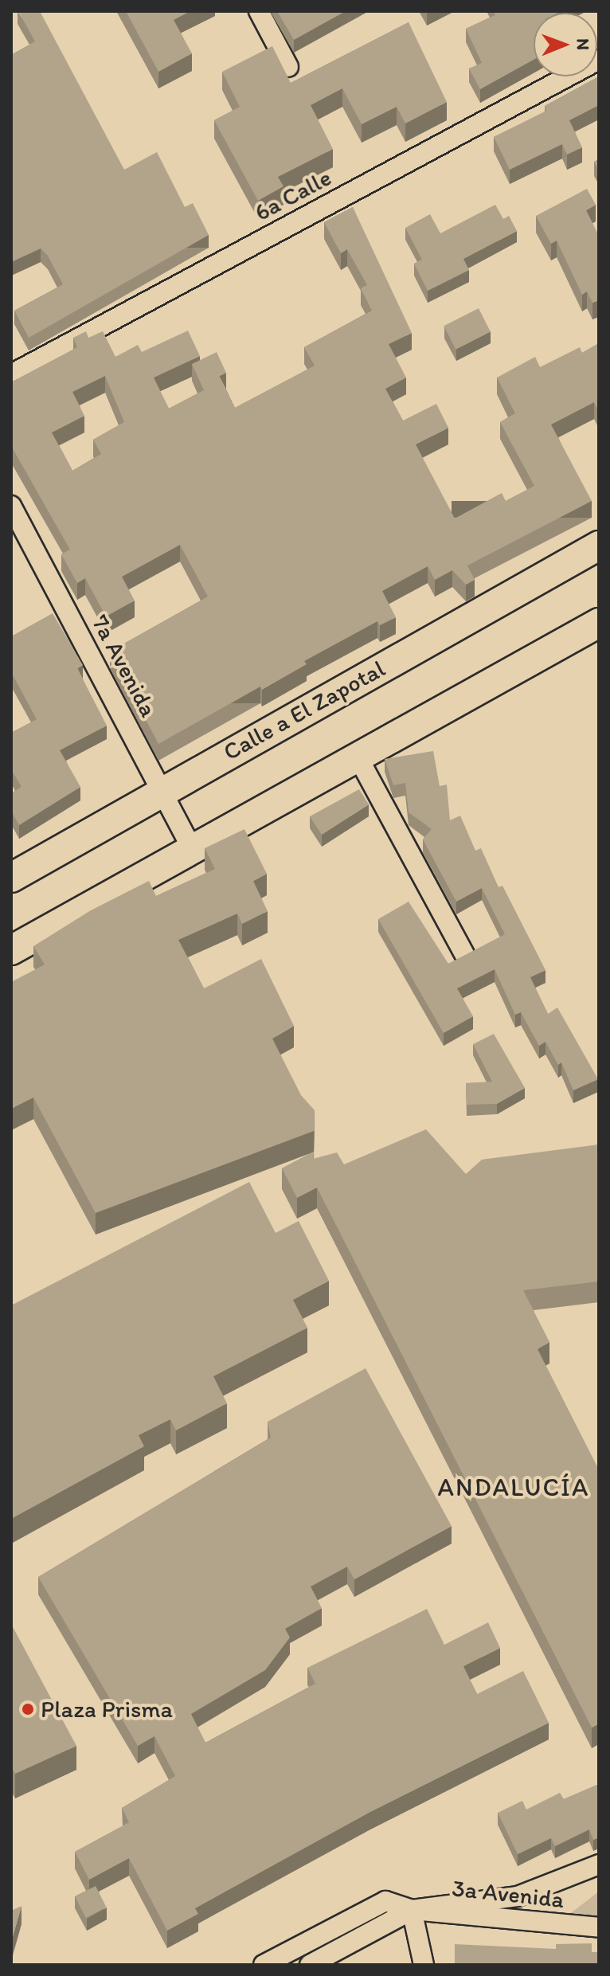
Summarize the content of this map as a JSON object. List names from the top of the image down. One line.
{"streets":{"street":["6a Calle","7a Avenida","Calle a El Zapotal","3a Avenida"]},"crossings":[["7a Avenida","Calle a El Zapotal"]],"districts":["ANDALUCÍA"],"places":["Plaza Prisma"],"north":"right"}
